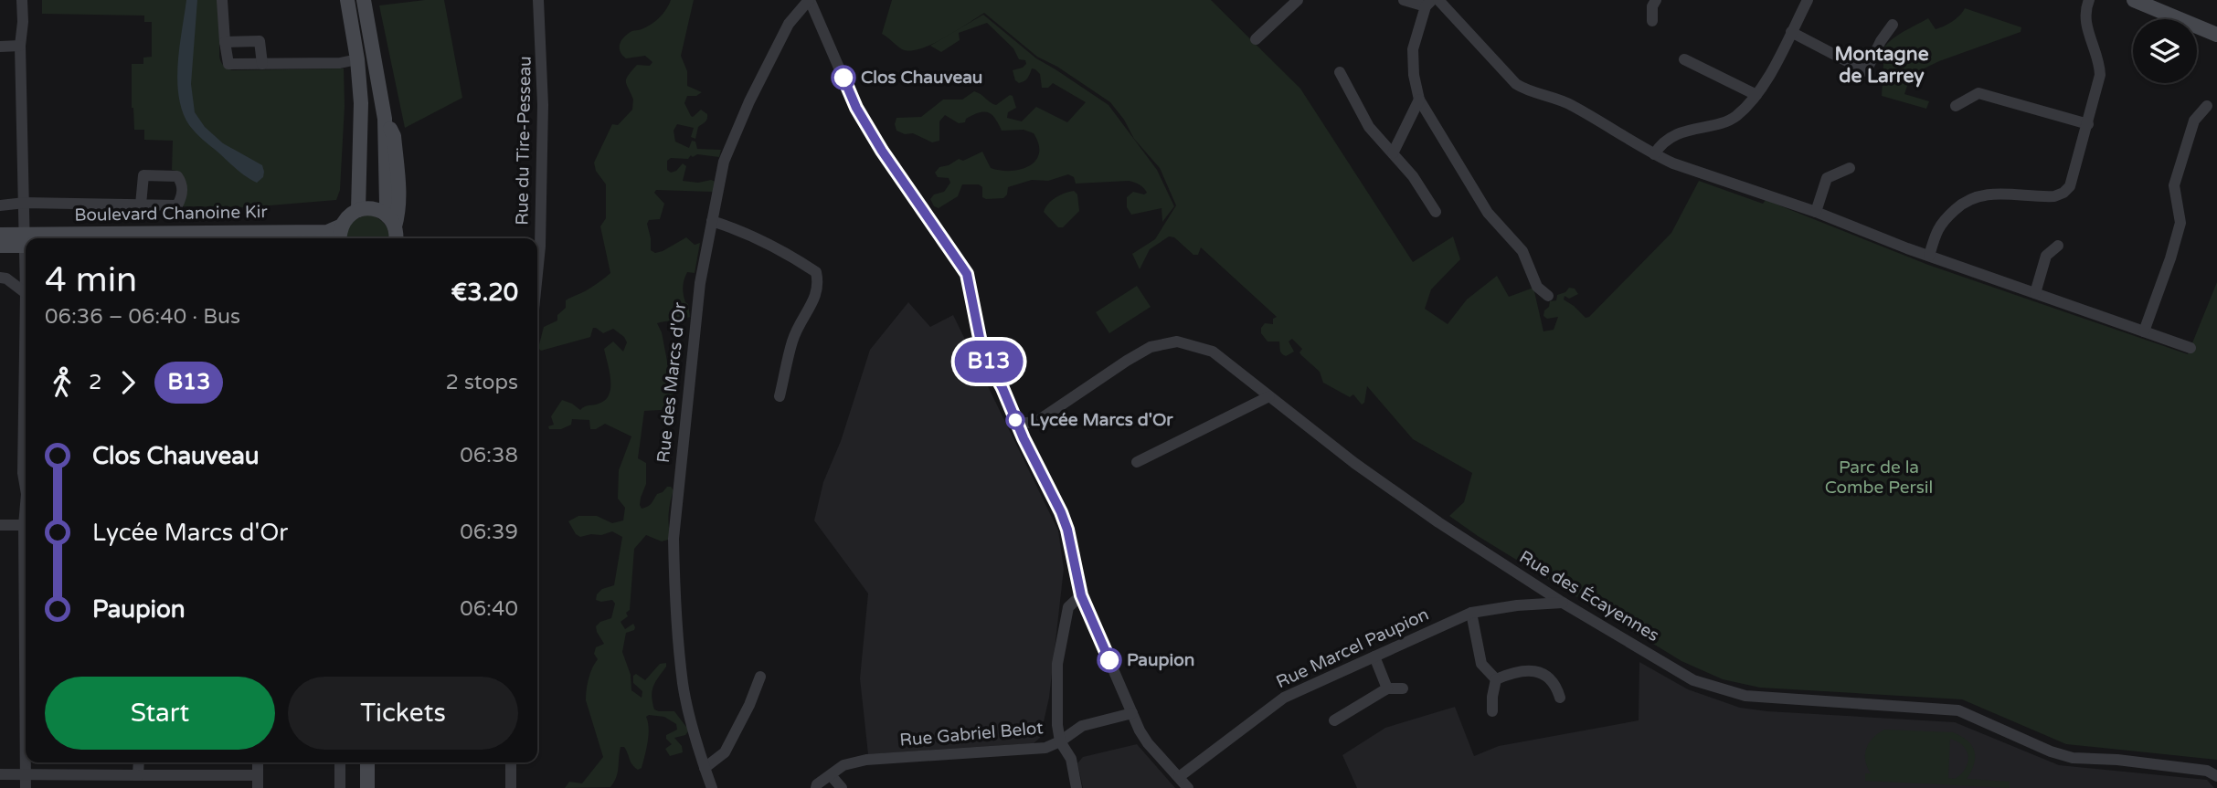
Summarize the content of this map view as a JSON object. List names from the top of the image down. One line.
{"streets":{"main road":["Boulevard Chanoine Kir"],"street":["Rue du Tire-Pesseau","Rue des Marcs d'Or","Rue des Écayennes","Rue Marcel Paupion","Rue Gabriel Belot"]},"crossings":[["Rue des Écayennes","Rue Marcel Paupion"]],"districts":["Montagne de Larrey"],"parks":["Parc de la Combe Persil"],"places":["Clos Chauveau","Lycée Marcs d'Or","Paupion"],"lines":["bus line B13"],"page":{"on_map":"B13","heading":["4 min","06:36 – 06:40 · Bus","€3.20"],"legs":["2","B13","2 stops"],"list":[{"name":"Clos Chauveau","value":"06:38"},{"name":"Lycée Marcs d'Or","value":"06:39"},{"name":"Paupion","value":"06:40"}],"buttons":["Start","Tickets"]}}
